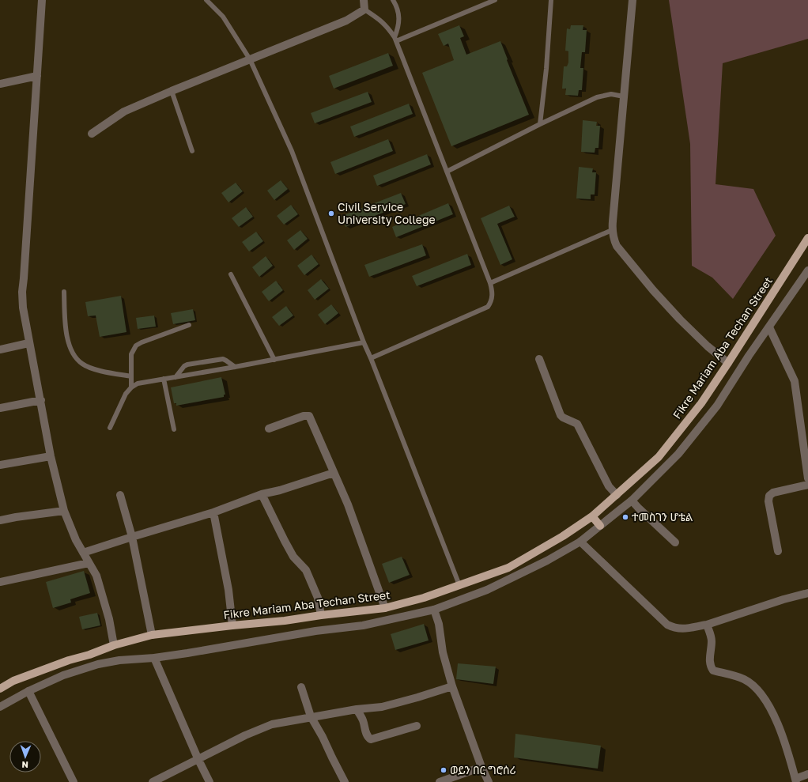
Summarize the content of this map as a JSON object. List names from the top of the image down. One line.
{"streets":{"main road":["Fikre Mariam Aba Techan Street"]},"places":["Civil Service University College","ተመስገን ሆቴል","ወይን በር ግሮሰሪ"],"north":"bottom"}
